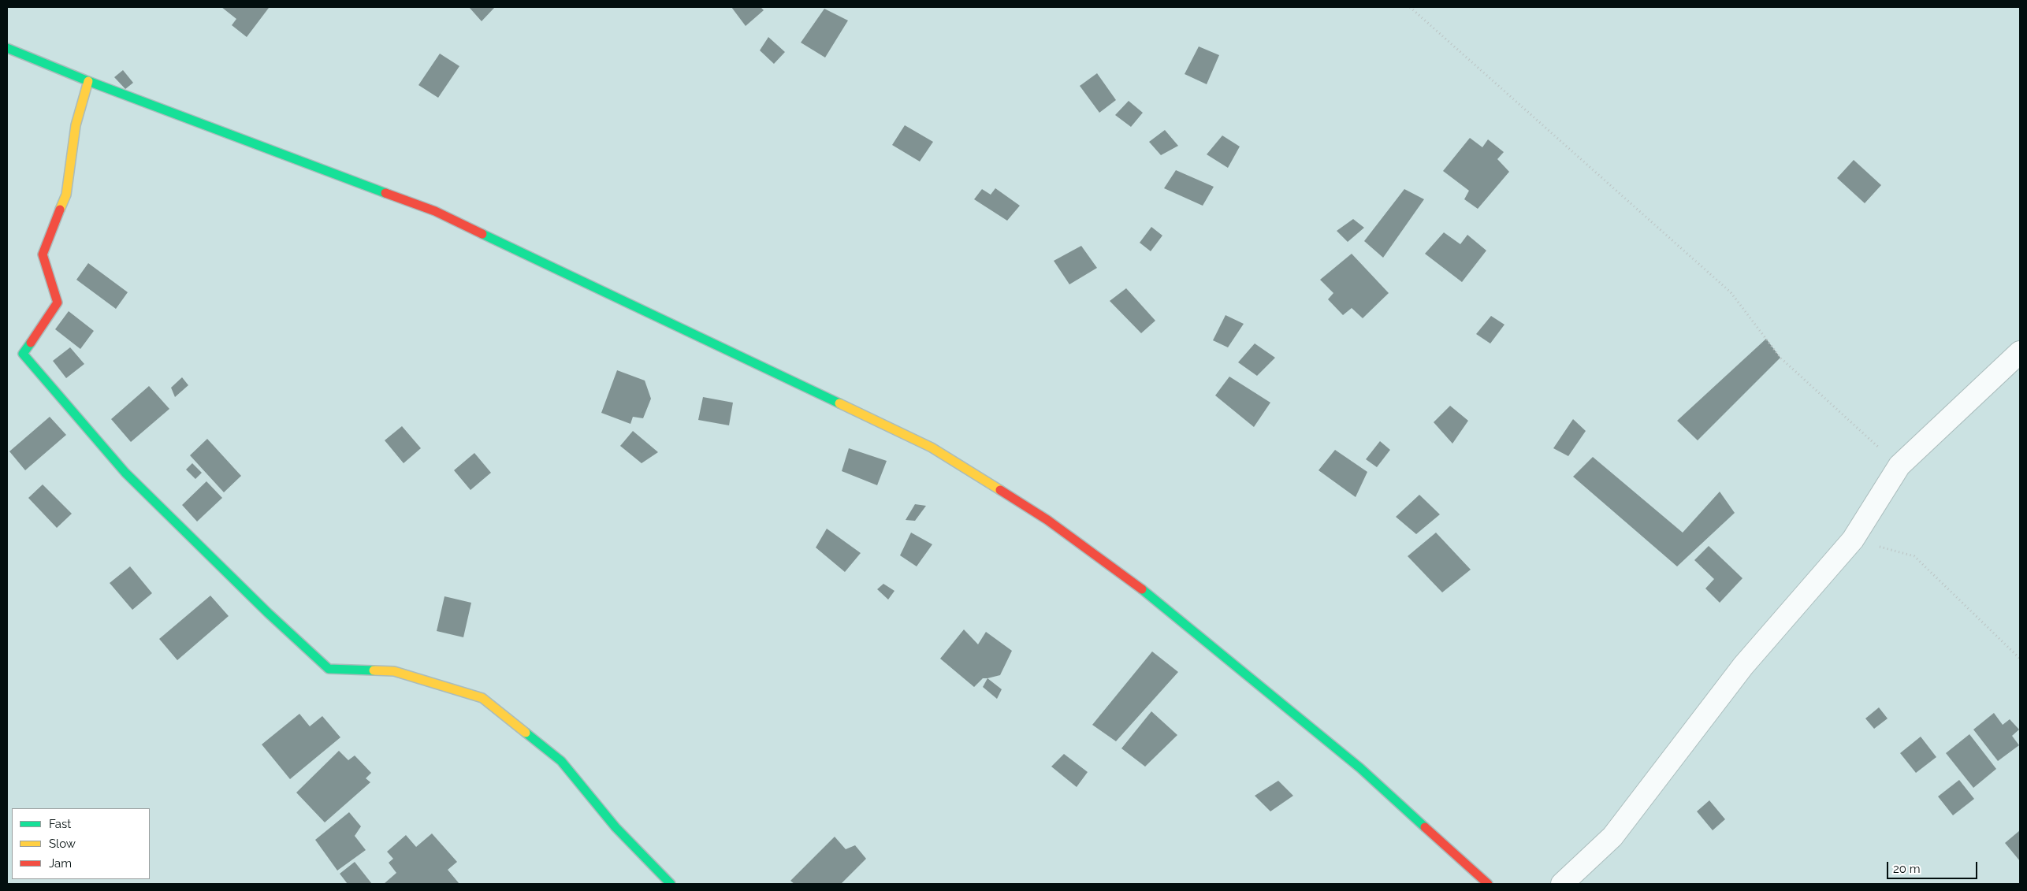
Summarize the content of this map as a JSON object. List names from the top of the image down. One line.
{"legend":["Fast","Slow","Jam"],"scale_bar":"20 m"}
